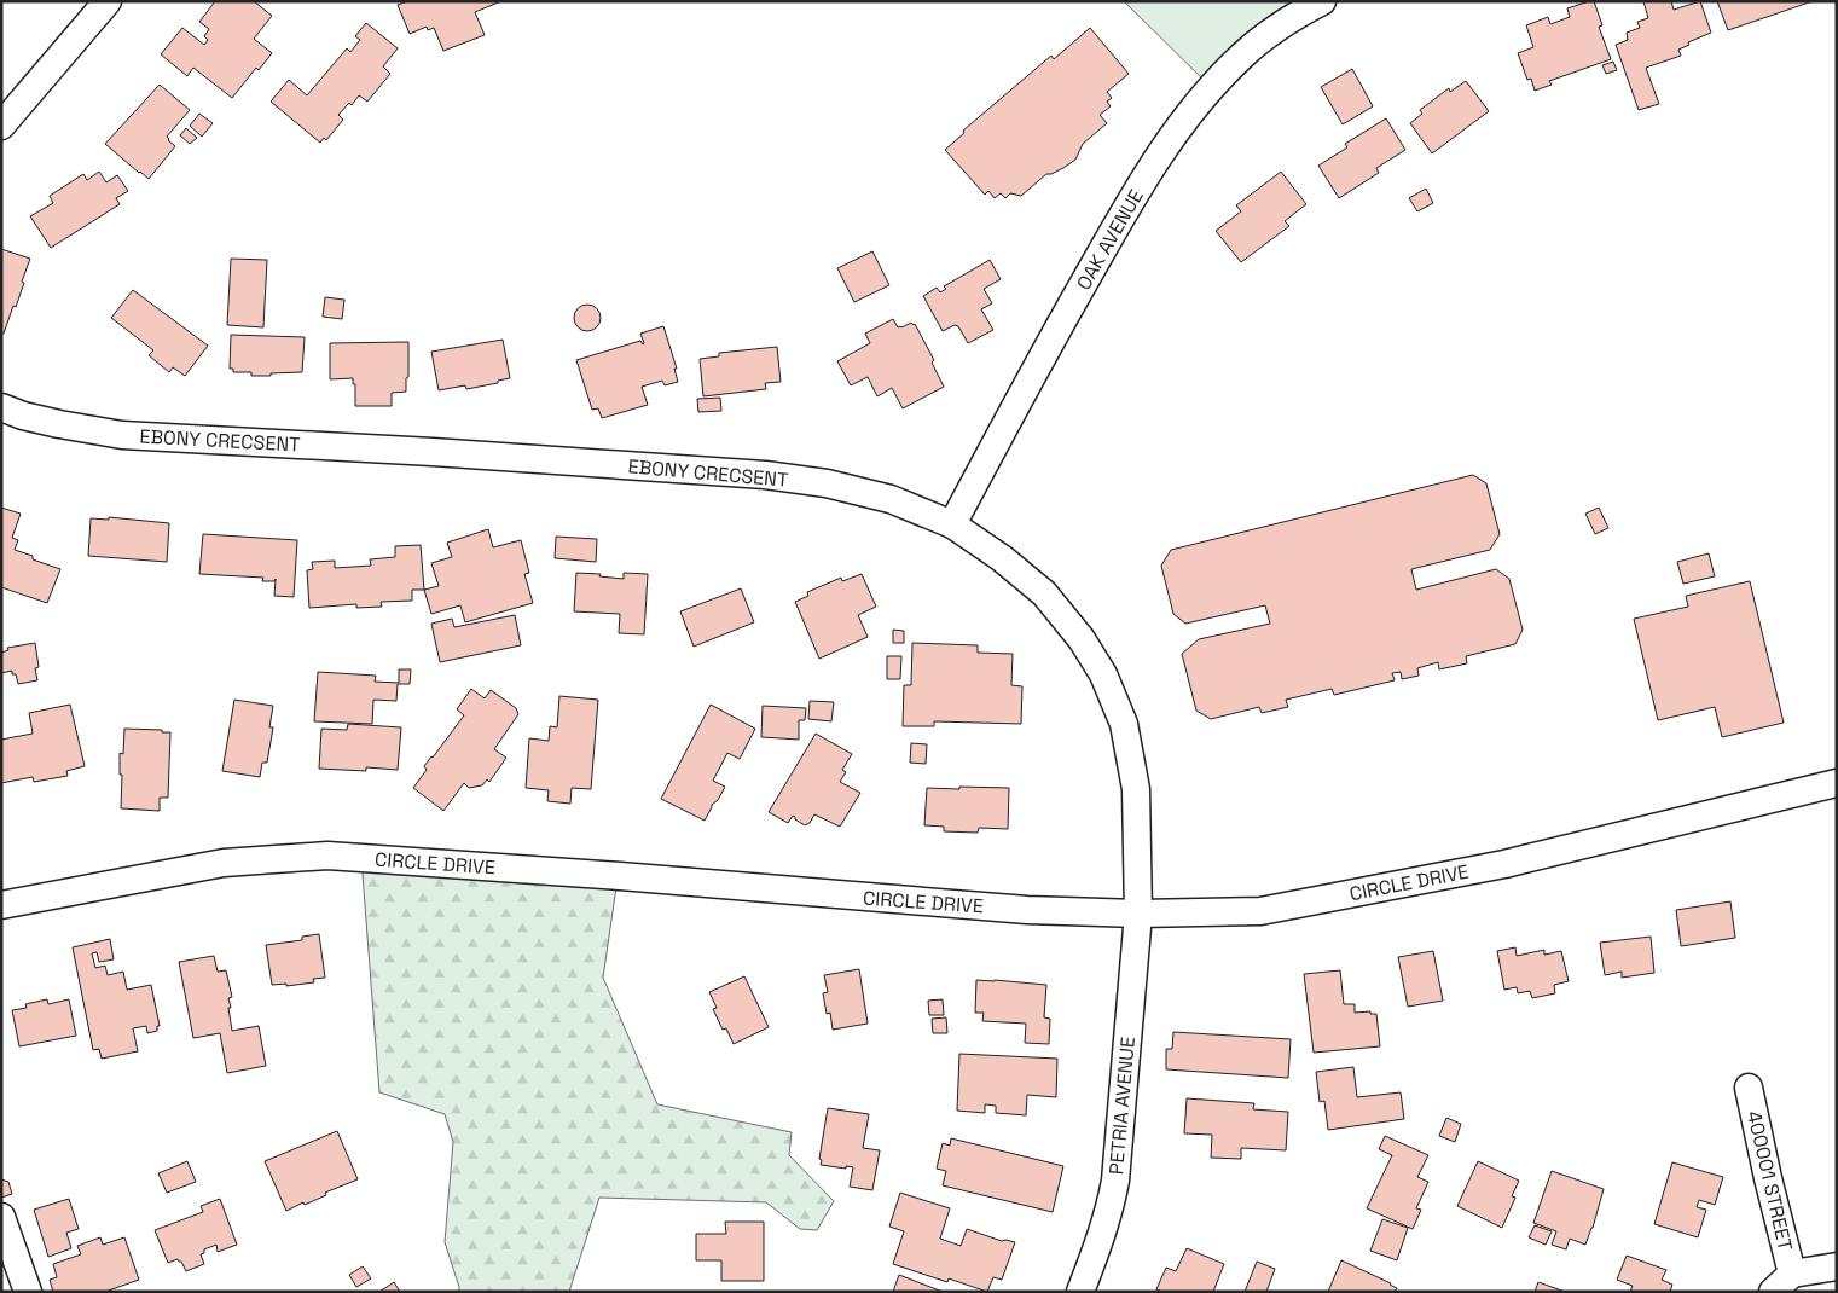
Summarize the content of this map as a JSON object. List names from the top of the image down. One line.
{"streets":{"street":["OAK AVENUE","EBONY CRECSENT","CIRCLE DRIVE","PETRIA AVENUE","400001 STREET"]},"crossings":[["OAK AVENUE","EBONY CRECSENT"],["EBONY CRECSENT","CIRCLE DRIVE"],["EBONY CRECSENT","PETRIA AVENUE"],["CIRCLE DRIVE","PETRIA AVENUE"]]}
